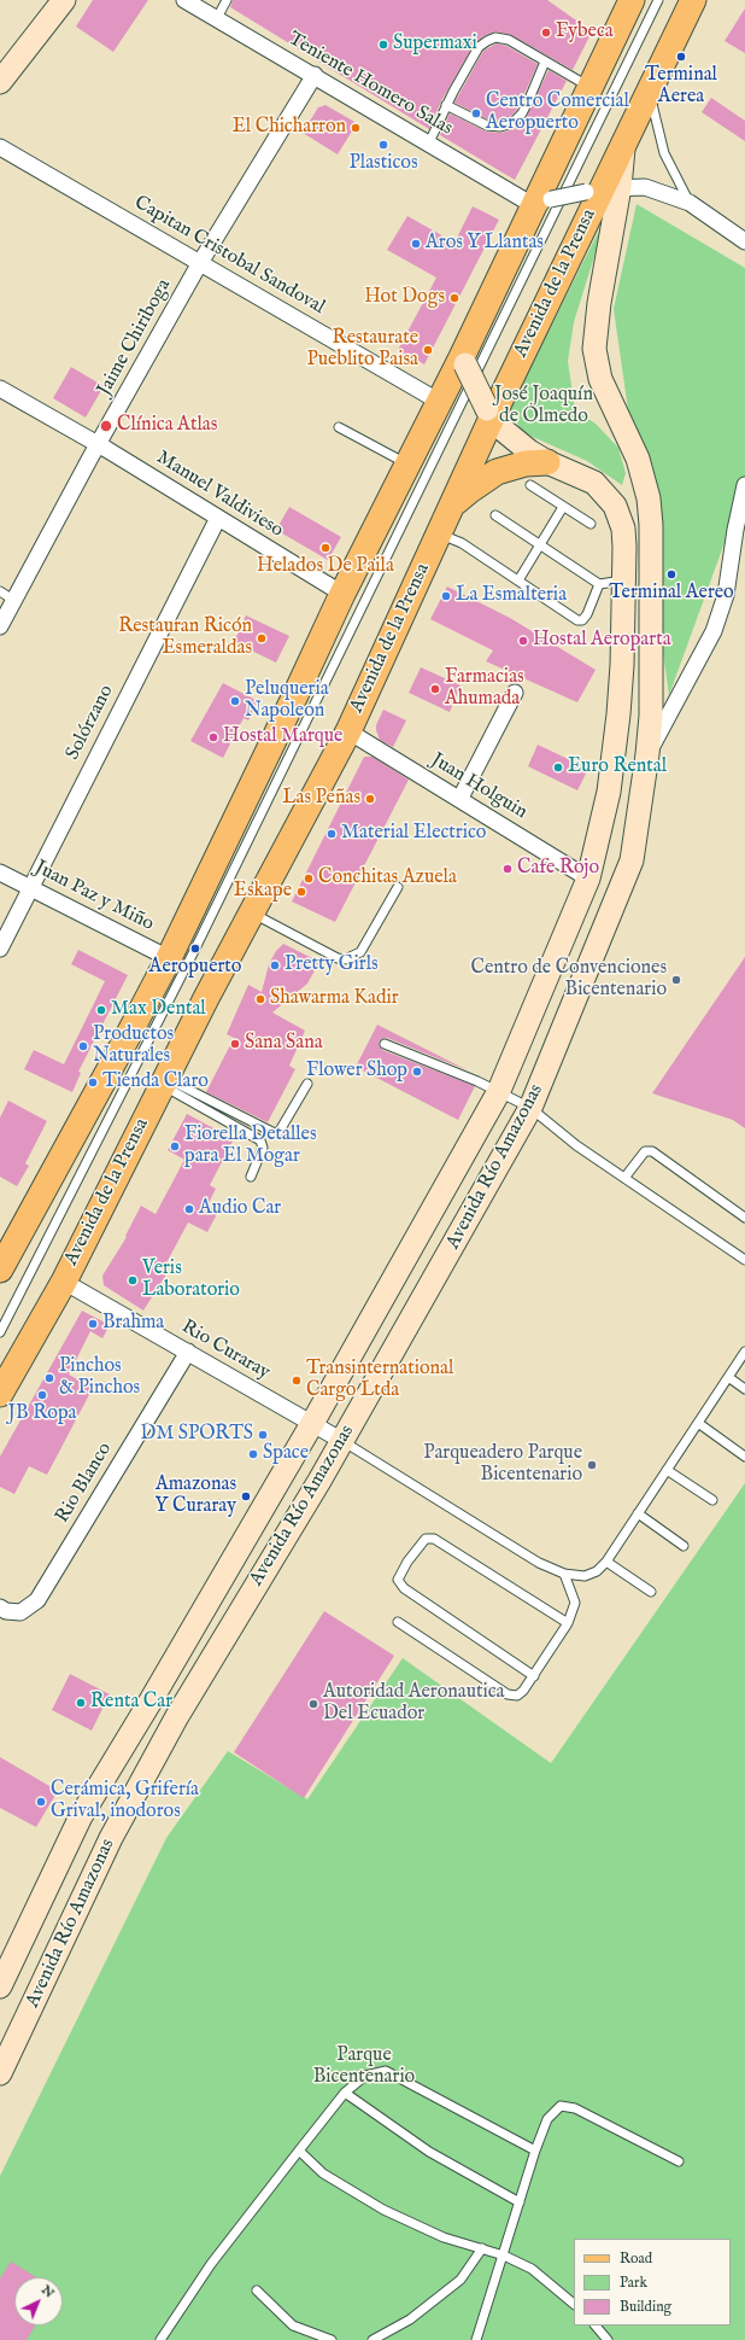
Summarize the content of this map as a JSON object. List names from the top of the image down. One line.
{"streets":{"main road":["Avenida de la Prensa","Avenida Río Amazonas"],"street":["Teniente Homero Salas","Capitan Cristobal Sandoval","Jaime Chiriboga","Manuel Valdivieso","Solórzano","Juan Holguin","Juan Paz y Miño","Rio Curaray","Rio Blanco"]},"crossings":[["Teniente Homero Salas","Jaime Chiriboga"],["Capitan Cristobal Sandoval","Jaime Chiriboga"],["Avenida de la Prensa","Juan Holguin"],["Avenida de la Prensa","Avenida Río Amazonas"],["Avenida de la Prensa","Rio Curaray"],["Jaime Chiriboga","Manuel Valdivieso"],["Manuel Valdivieso","Solórzano"],["Solórzano","Juan Paz y Miño"],["Juan Holguin","Avenida Río Amazonas"],["Avenida Río Amazonas","Rio Curaray"],["Rio Curaray","Rio Blanco"]],"parks":["José Joaquín de Olmedo","Parque Bicentenario"],"places":["Fybeca","Supermaxi","Terminal Aerea","Centro Comercial Aeropuerto","El Chicharron","Plasticos","Aros Y Llantas","Hot Dogs","Restaurate Pueblito Paisa","Clínica Atlas","Helados De Paila","Terminal Aereo","La Esmalteria","Restauran Ricón Esmeraldas","Hostal Aeroparta","Farmacias Ahumada","Peluqueria Napoleon","Hostal Marque","Euro Rental","Las Peñas","Material Electrico","Cafe Rojo","Conchitas Azuela","Eskape","Aeropuerto","Pretty Girls","Centro de Convenciones Bicentenario","Shawarma Kadir","Max Dental","Sana Sana","Productos Naturales","Flower Shop","Tienda Claro","Fiorella Detalles para El Mogar","Audio Car","Veris Laboratorio","Brahma","Pinchos & Pinchos","Transinternational Cargo Ltda","JB Ropa","DM SPORTS","Space","Parqueadero Parque Bicentenario","Amazonas Y Curaray","Renta Car","Autoridad Aeronautica Del Ecuador","Cerámica, Grifería Grival, inodoros"],"legend":["Road","Park","Building"],"north":"top right"}
